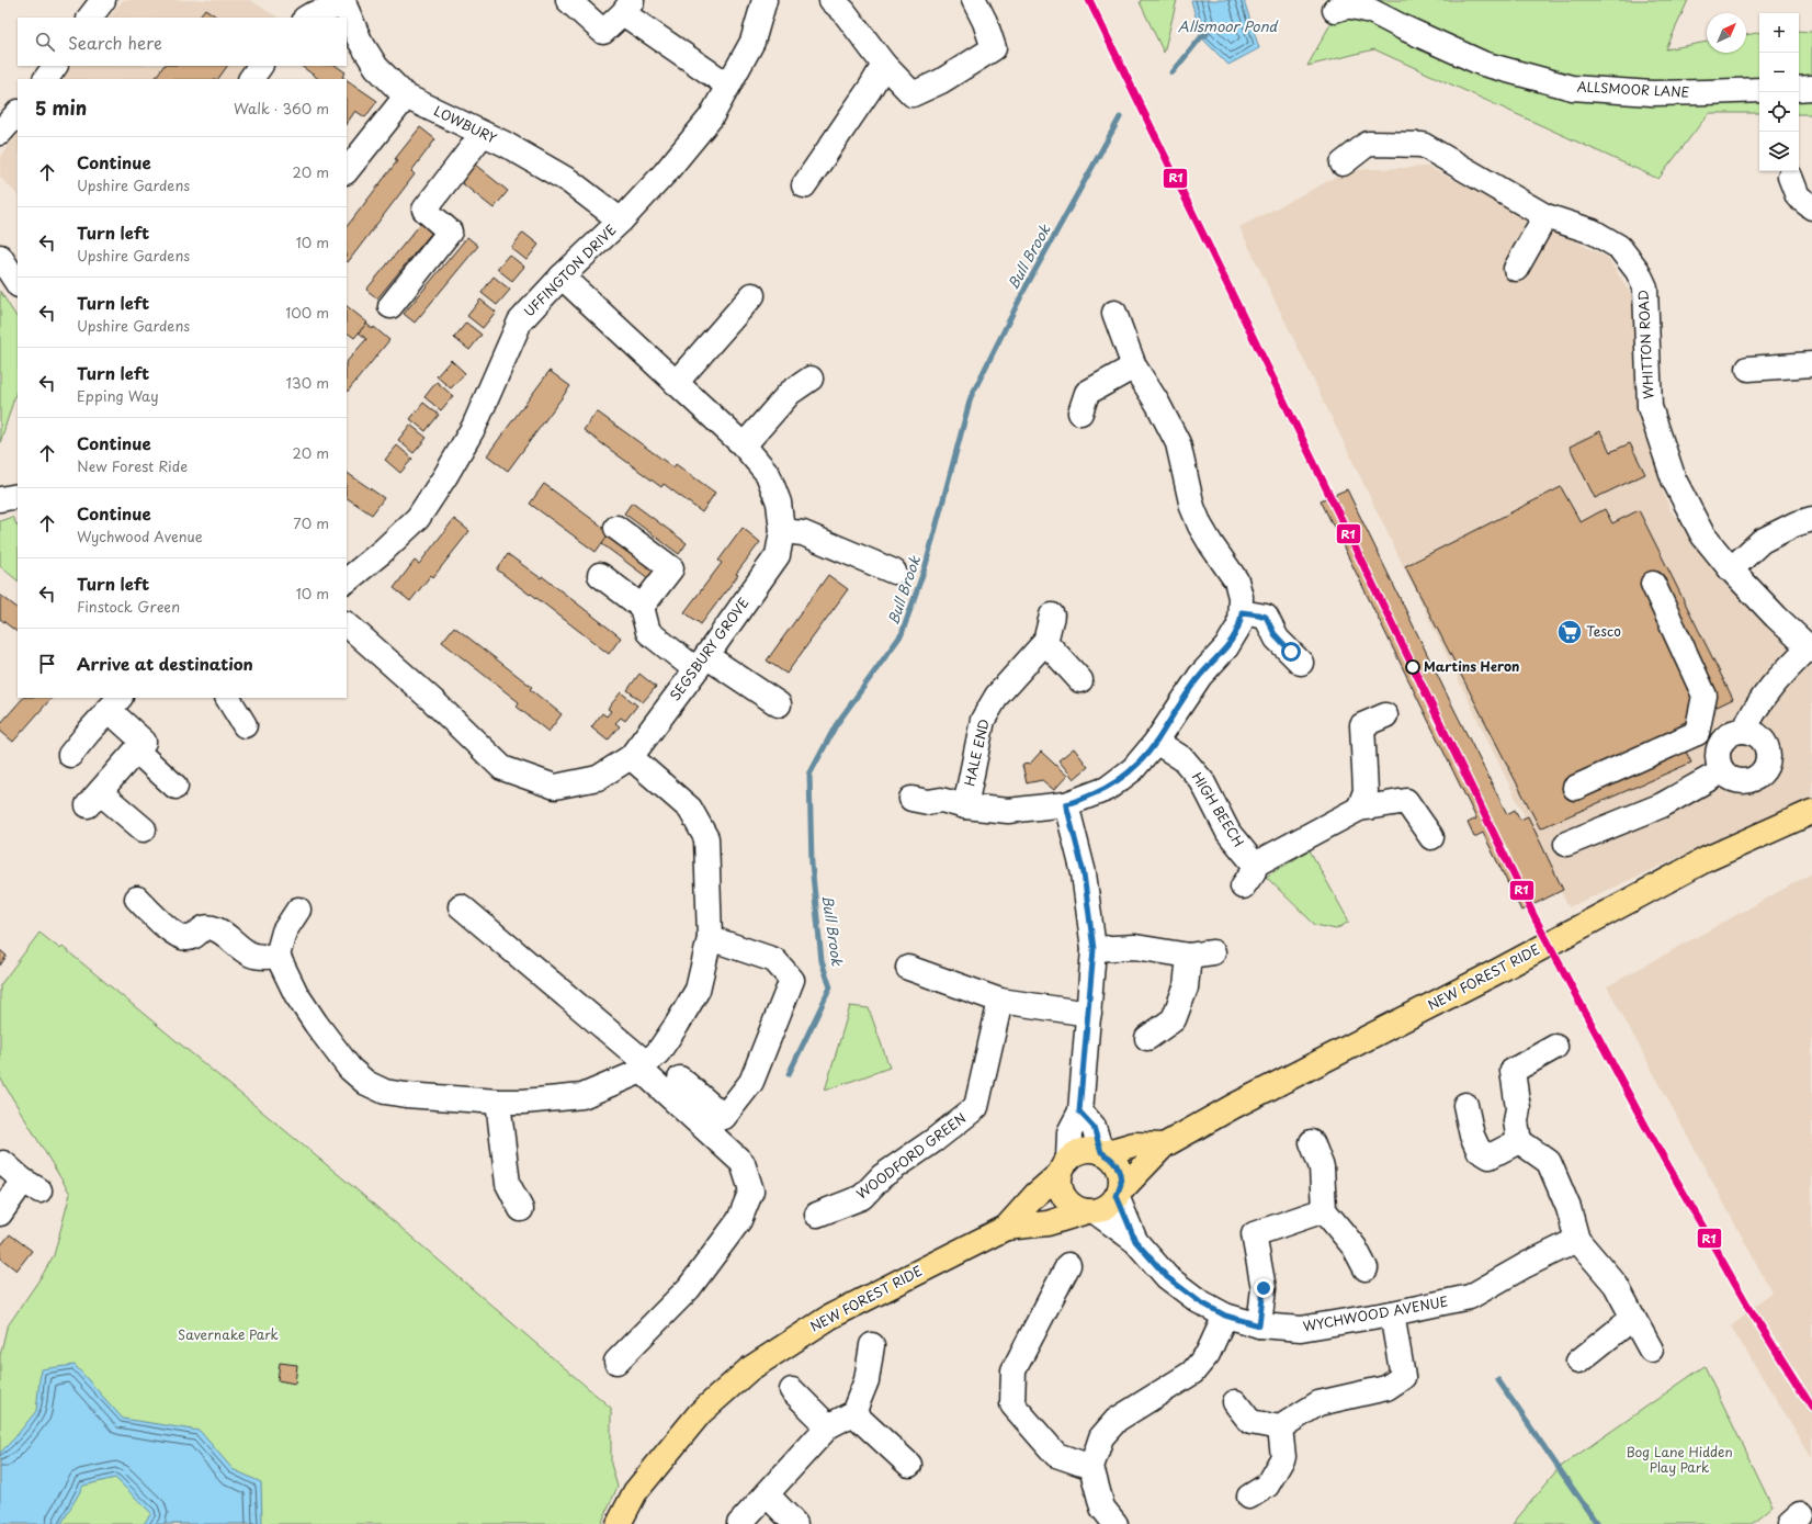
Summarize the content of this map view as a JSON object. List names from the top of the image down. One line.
{"streets":{"main road":["NEW FOREST RIDE"],"street":["ALLSMOOR LANE","LOWBURY","UFFINGTON DRIVE","WHITTON ROAD","SEGSBURY GROVE","HALE END","HIGH BEECH","WOODFORD GREEN","WYCHWOOD AVENUE"]},"crossings":[["LOWBURY","UFFINGTON DRIVE"],["UFFINGTON DRIVE","SEGSBURY GROVE"],["HALE END","HIGH BEECH"],["NEW FOREST RIDE","WYCHWOOD AVENUE"]],"water":["Allsmoor Pond","Bull Brook"],"parks":["Savernake Park","Bog Lane Hidden Play Park"],"places":{"supermarket":["Tesco"],"other":["Martins Heron"]},"lines":["transit line R1"],"north":"top right","page":{"map_buttons":["+","−"],"search":"Search here","heading":["5 min","Walk · 360 m"],"list":[["Continue","Upshire Gardens","20 m"],["Turn left","Upshire Gardens","10 m"],["Turn left","Upshire Gardens","100 m"],["Turn left","Epping Way","130 m"],["Continue","New Forest Ride","20 m"],["Continue","Wychwood Avenue","70 m"],["Turn left","Finstock Green","10 m"],"Arrive at destination"]}}
